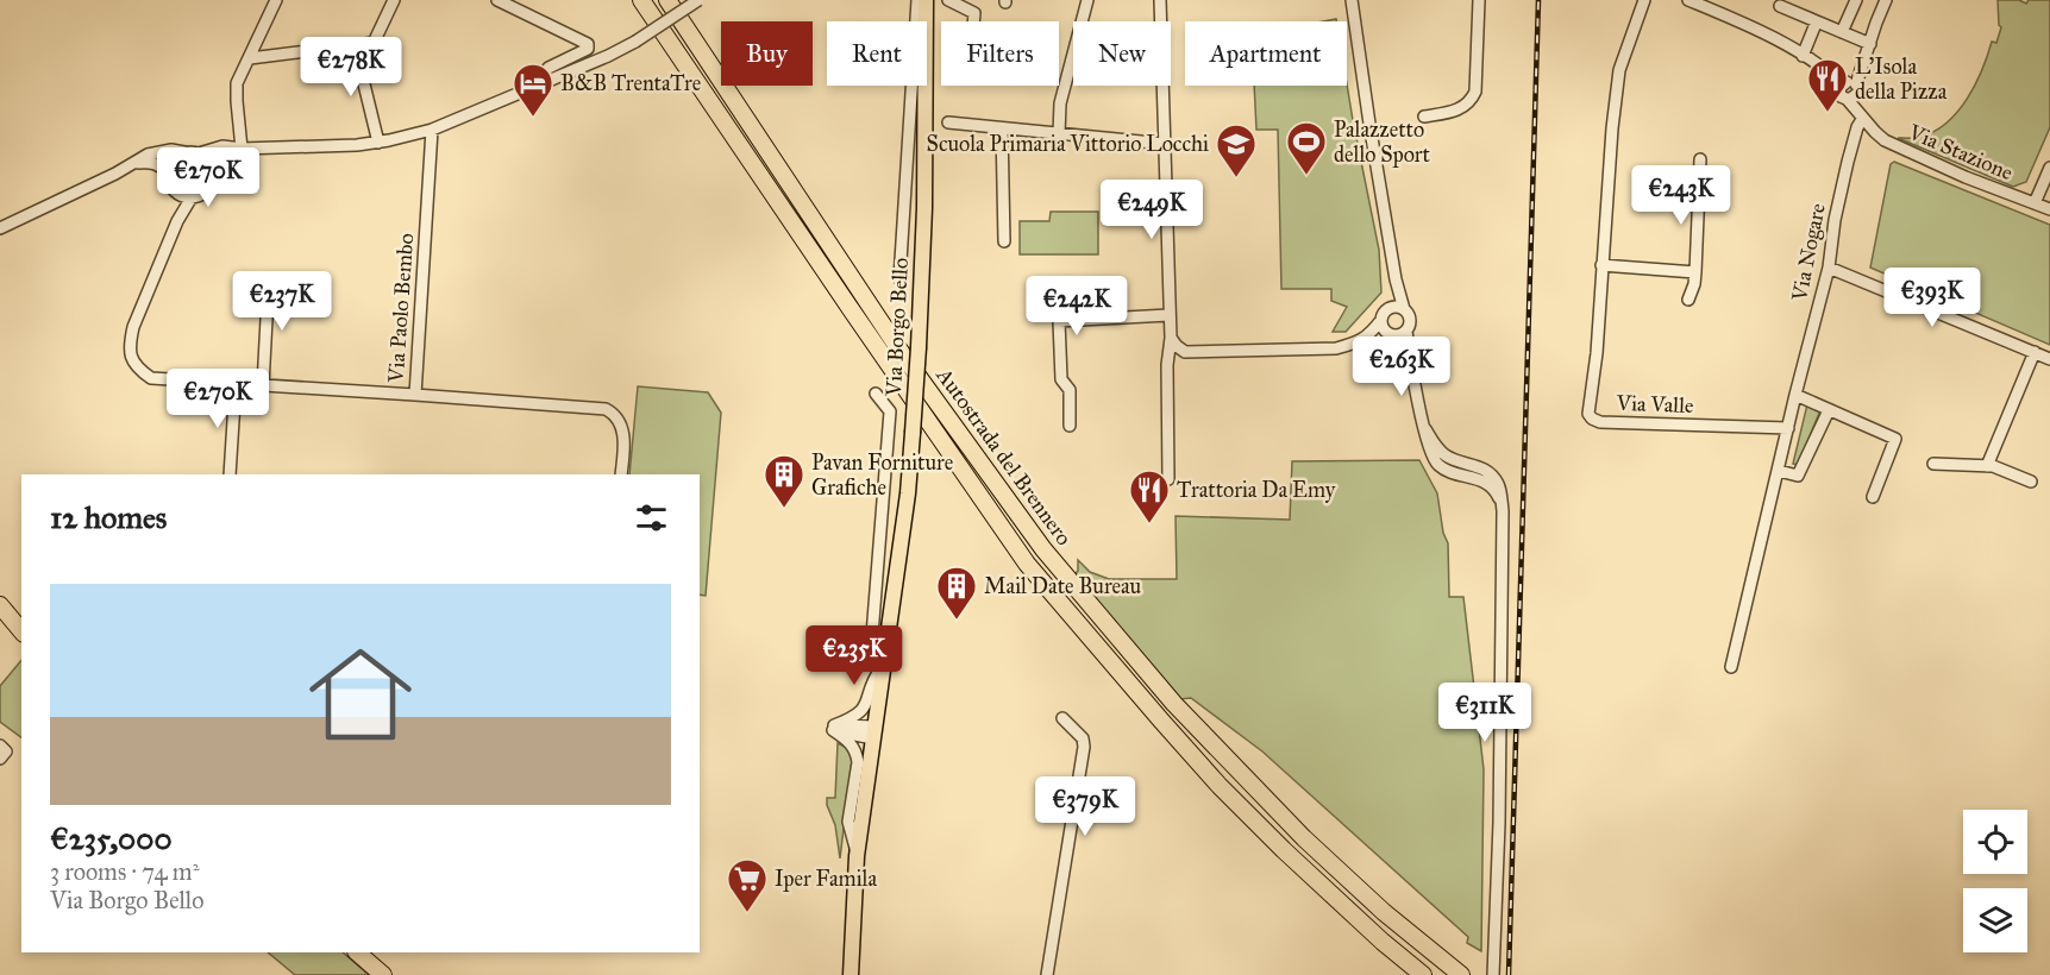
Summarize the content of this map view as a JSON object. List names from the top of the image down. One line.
{"streets":{"highway":["Autostrada del Brennero"],"main road":["Via Borgo Bello"],"street":["Via Stazione","Via Nogare","Via Paolo Bembo","Via Valle"]},"crossings":[["Via Stazione","Via Nogare"],["Via Nogare","Via Valle"]],"places":{"restaurant":["L'Isola della Pizza","Trattoria Da Emy"],"hotel":["B&B TrentaTre"],"sports":["Palazzetto dello Sport"],"school or university":["Scuola Primaria Vittorio Locchi"],"building":["Pavan Forniture Grafiche","Mail Date Bureau"],"supermarket":["Iper Famila"]},"page":{"chip":["Buy","Rent","Filters","New","Apartment"],"price":["€278K","€270K","€243K","€249K","€393K","€237K","€242K","€263K","€270K","€235K","€311K","€379K"],"heading":"12 homes","list":[{"name":"€235,000","note":"3 rooms · 74 m² · Via Borgo Bello"}]}}
